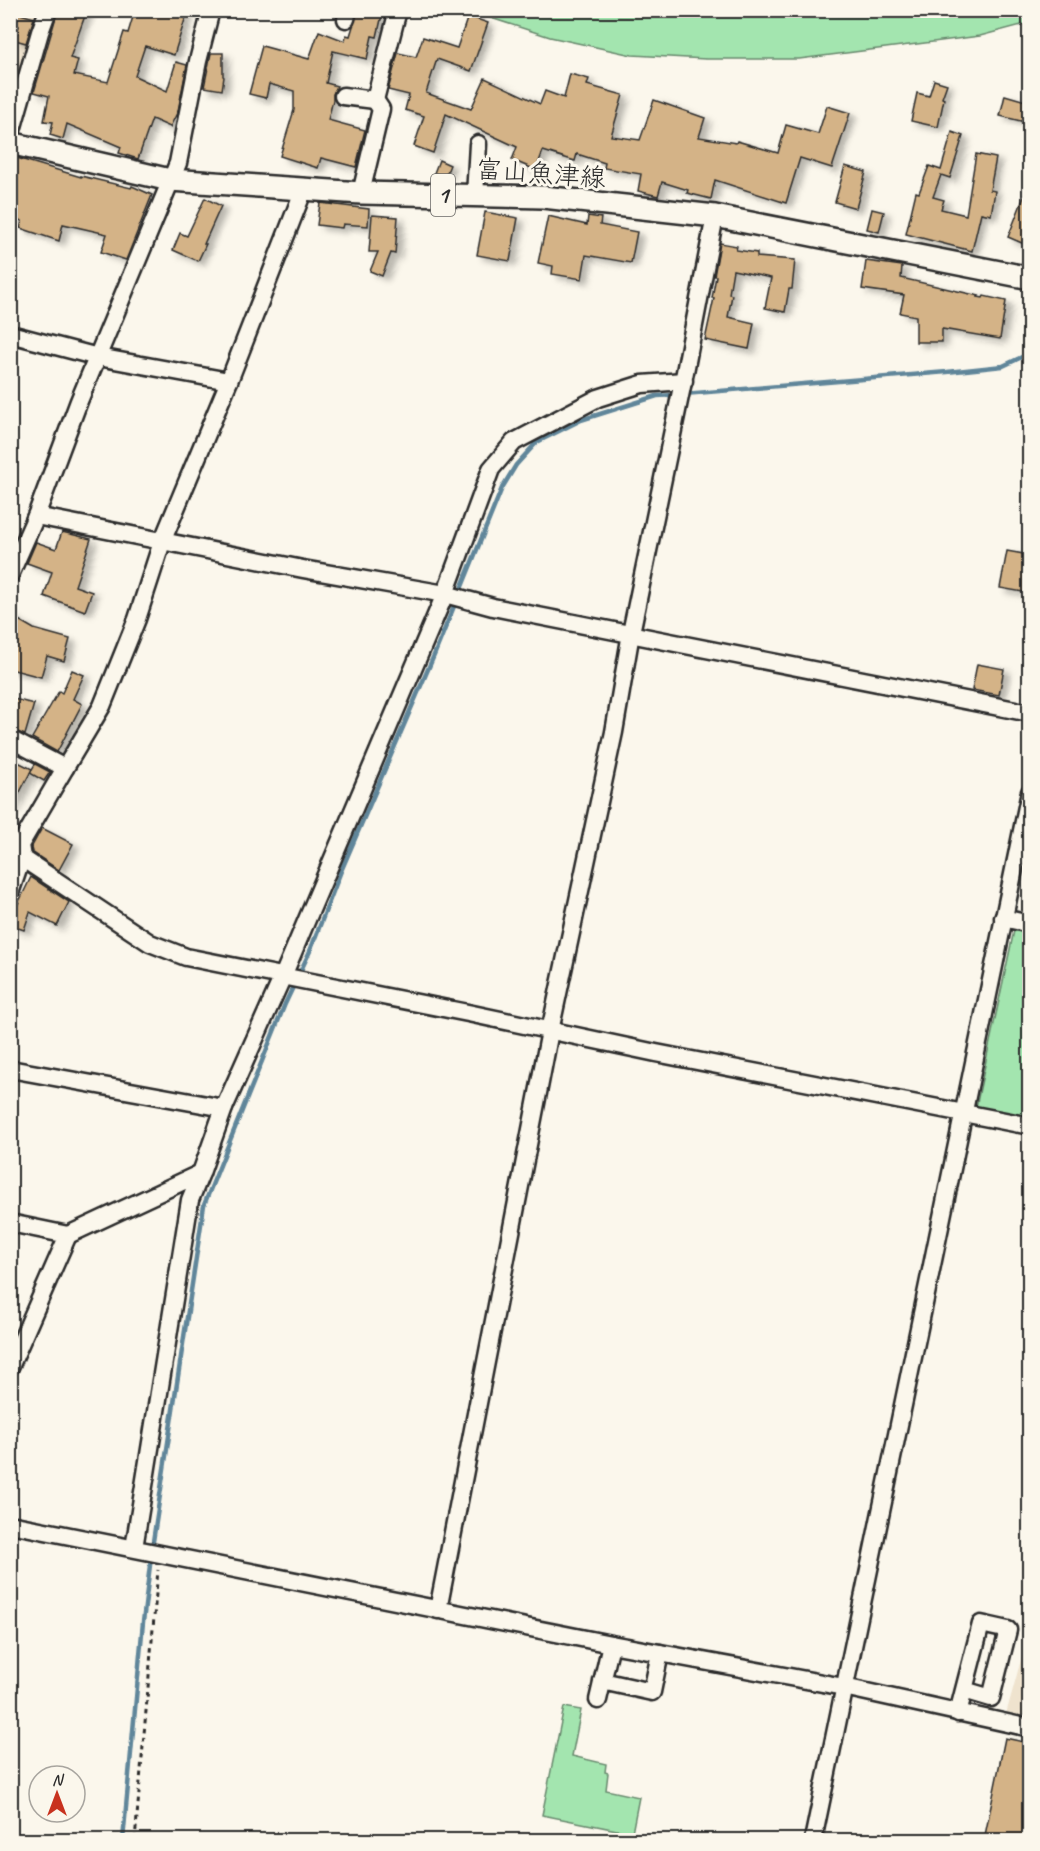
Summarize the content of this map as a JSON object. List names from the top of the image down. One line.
{"streets":{"main road":["富山魚津線","1"]},"north":"top"}
